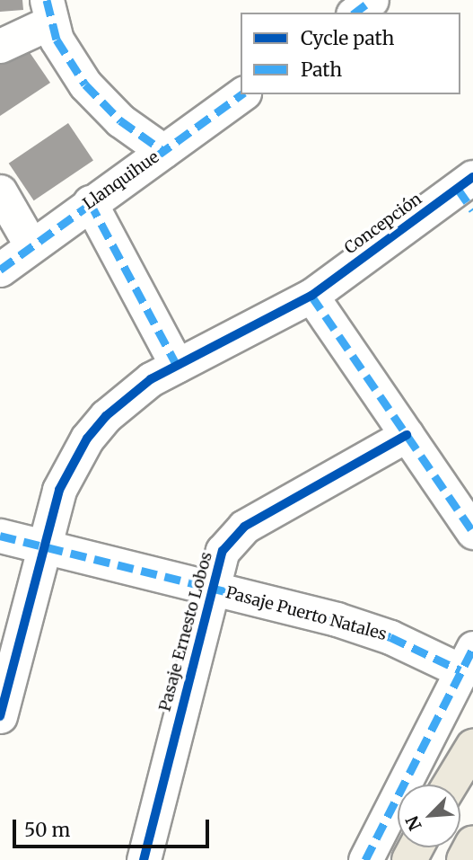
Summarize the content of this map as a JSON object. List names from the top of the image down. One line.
{"streets":{"street":["Llanquihue","Concepción","Pasaje Puerto Natales","Pasaje Ernesto Lobos"]},"crossings":[["Concepción","Pasaje Puerto Natales"],["Pasaje Puerto Natales","Pasaje Ernesto Lobos"]],"legend":["Cycle path","Path"],"scale_bar":"50 m","north":"bottom left"}
